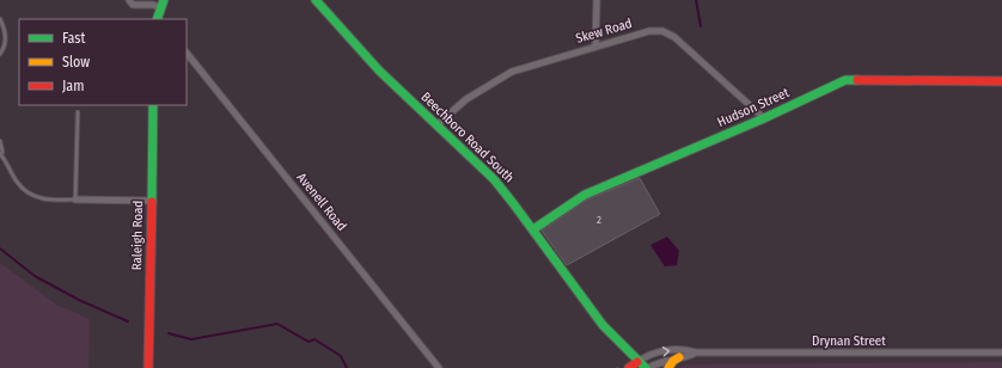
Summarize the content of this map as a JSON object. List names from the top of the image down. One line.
{"streets":{"street":["Skew Road","Hudson Street","Beechboro Road South","Avenell Road","Raleigh Road","Drynan Street"]},"crossings":[["Skew Road","Hudson Street"],["Skew Road","Beechboro Road South"],["Hudson Street","Beechboro Road South"],["Beechboro Road South","Drynan Street"]],"house_numbers":["2"],"legend":["Fast","Slow","Jam"]}
